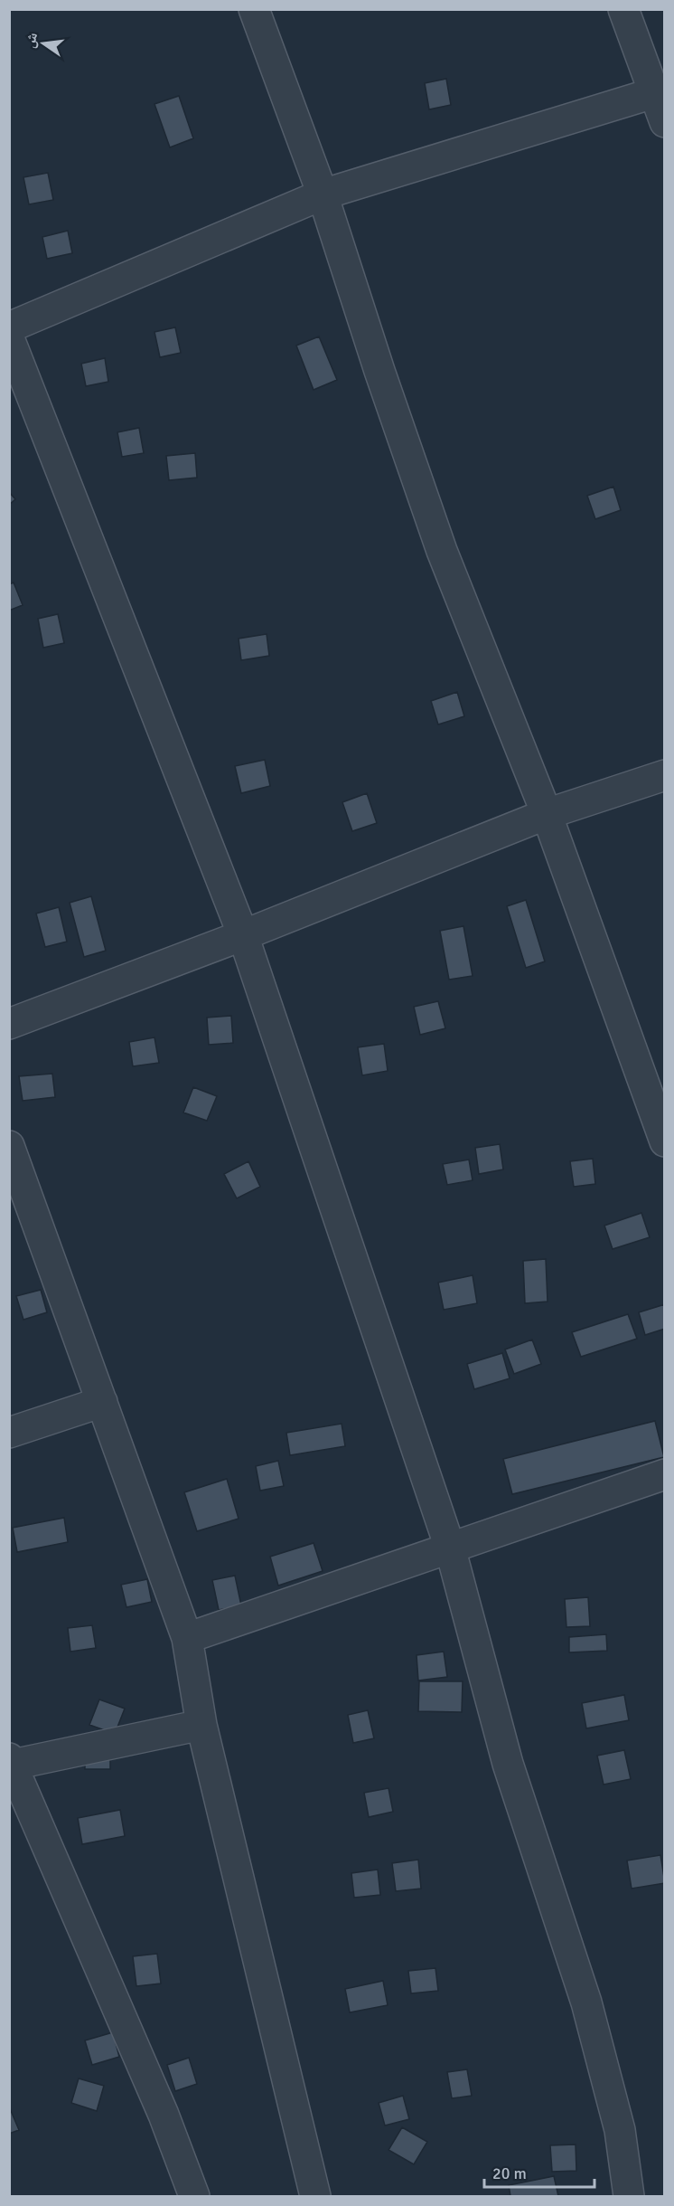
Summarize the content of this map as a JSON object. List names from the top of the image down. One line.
{"scale_bar":"20 m","north":"left"}
